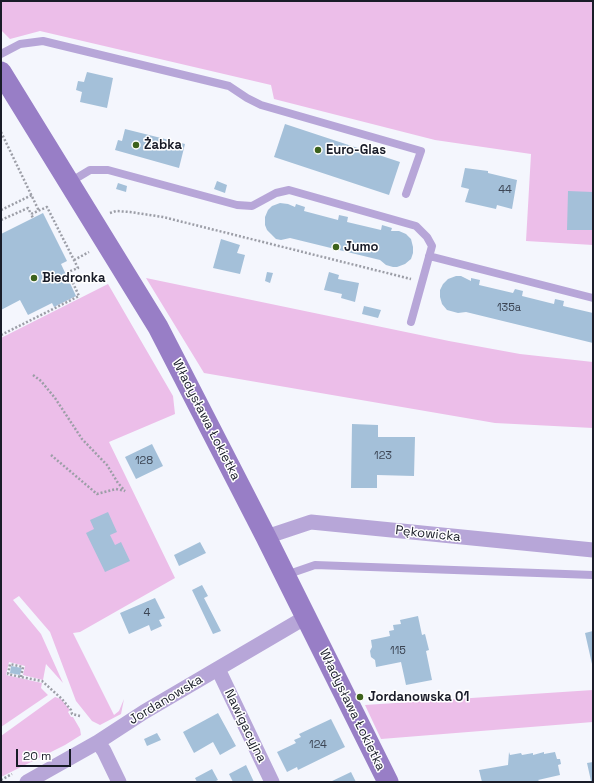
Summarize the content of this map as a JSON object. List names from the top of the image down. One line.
{"streets":{"street":["Władysława Łokietka","Pękowicka","Jordanowska","Nawigacyjna"]},"crossings":[["Władysława Łokietka","Pękowicka"],["Władysława Łokietka","Jordanowska"],["Jordanowska","Nawigacyjna"]],"places":["Żabka","Euro-Glas","Jumo","Biedronka","Jordanowska 01"],"house_numbers":["44","135a","123","128","4","115","124"],"scale_bar":"20 m"}
